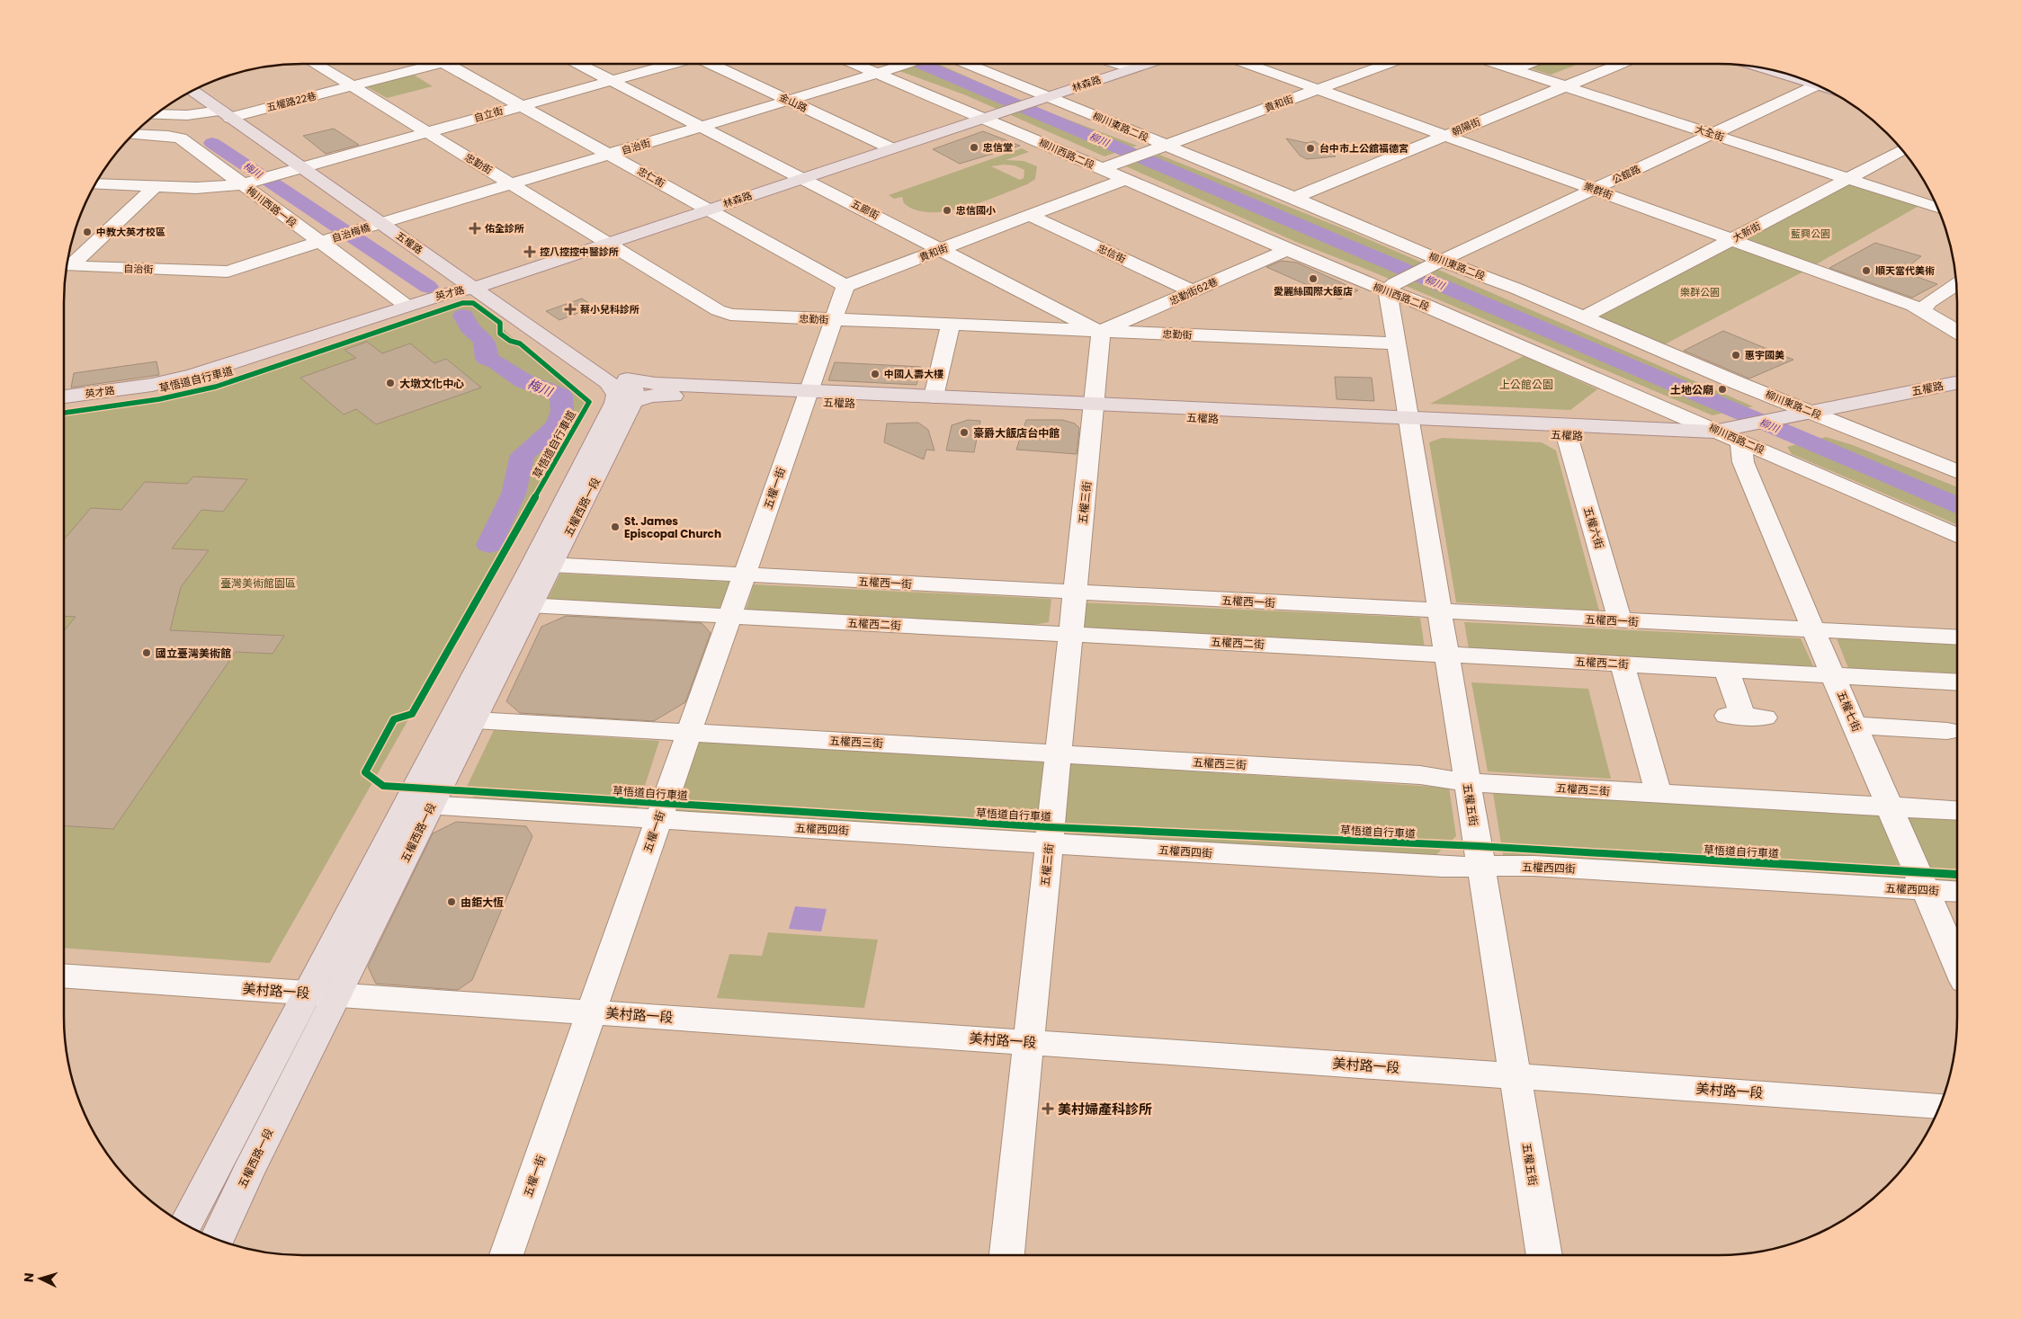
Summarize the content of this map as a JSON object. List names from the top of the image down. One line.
{"streets":{"main road":["林森路","五權路","英才路","五權西路一段"],"street":["五權路22巷","金山路","貴和街","自立街","柳川東路二段","朝陽街","大全街","自治街","柳川西路二段","忠勤街","公舘路","忠仁街","樂群街","梅川西路一段","五廊街","大新街","自治梅橋","忠信街","忠勤街62巷","五權一街","五權三街","五權六街","五權西一街","五權西二街","五權七街","五權西三街","五權五街","五權西四街","美村路一段"],"cycle path":["草悟道自行車道"]},"crossings":[["林森路","金山路"],["林森路","柳川東路二段"],["林森路","柳川西路二段"],["林森路","忠勤街"],["林森路","忠仁街"],["林森路","五廊街"],["林森路","五權路"],["林森路","英才路"],["五權路22巷","忠勤街"],["五權路22巷","五權路"],["金山路","自治街"],["貴和街","柳川東路二段"],["貴和街","柳川西路二段"],["貴和街","忠仁街"],["貴和街","樂群街"],["貴和街","五廊街"],["貴和街","忠信街"],["自立街","忠勤街"],["自立街","忠仁街"],["自立街","梅川西路一段"],["自立街","五廊街"],["自立街","五權路"],["柳川東路二段","朝陽街"],["柳川東路二段","公舘路"],["柳川東路二段","大新街"],["柳川東路二段","五權路"],["朝陽街","大全街"],["朝陽街","樂群街"],["大全街","公舘路"],["大全街","大新街"],["自治街","柳川西路二段"],["自治街","忠勤街"],["自治街","忠仁街"],["自治街","梅川西路一段"],["自治街","五廊街"],["自治街","自治梅橋"],["自治街","五權路"],["柳川西路二段","公舘路"],["柳川西路二段","五權路"],["柳川西路二段","忠勤街62巷"],["柳川西路二段","五權七街"],["忠勤街","五廊街"],["忠勤街","忠勤街62巷"],["公舘路","樂群街"],["樂群街","大新街"],["梅川西路一段","自治梅橋"],["梅川西路一段","英才路"],["五廊街","忠勤街62巷"],["自治梅橋","五權路"],["五權路","英才路"],["五權路","五權一街"],["五權路","五權三街"],["五權路","五權西路一段"],["五權路","五權六街"],["五權路","五權七街"],["五權路","五權五街"],["忠信街","忠勤街62巷"],["五權一街","五權西一街"],["五權一街","五權西二街"],["五權一街","五權西三街"],["五權一街","五權西四街"],["五權一街","美村路一段"],["五權三街","五權西一街"],["五權三街","五權西二街"],["五權三街","五權西三街"],["五權三街","五權西四街"],["五權三街","美村路一段"],["五權西路一段","五權西一街"],["五權西路一段","五權西二街"],["五權西路一段","五權西三街"],["五權西路一段","五權西四街"],["五權西路一段","美村路一段"],["五權六街","五權西一街"],["五權西一街","五權七街"],["五權西一街","五權五街"],["五權西二街","五權七街"],["五權西二街","五權五街"],["五權七街","五權西三街"],["五權七街","五權西四街"],["五權西三街","五權五街"],["五權五街","五權西四街"],["五權五街","美村路一段"]],"water":["柳川","梅川"],"parks":["藍興公園","樂群公園","上公館公園","臺灣美術館園區"],"places":{"other":["忠信堂","台中市上公舘福德宮","忠信國小","中教大英才校區","順天當代美術","愛麗絲國際大飯店","惠宇國美","中國人壽大樓","大墩文化中心","土地公廟","豪爵大飯店台中館","St. James Episcopal Church","國立臺灣美術館","由鉅大恆"],"health":["佑全診所","控八控控中醫診所","蔡小兒科診所","美村婦產科診所"]},"north":"left"}
